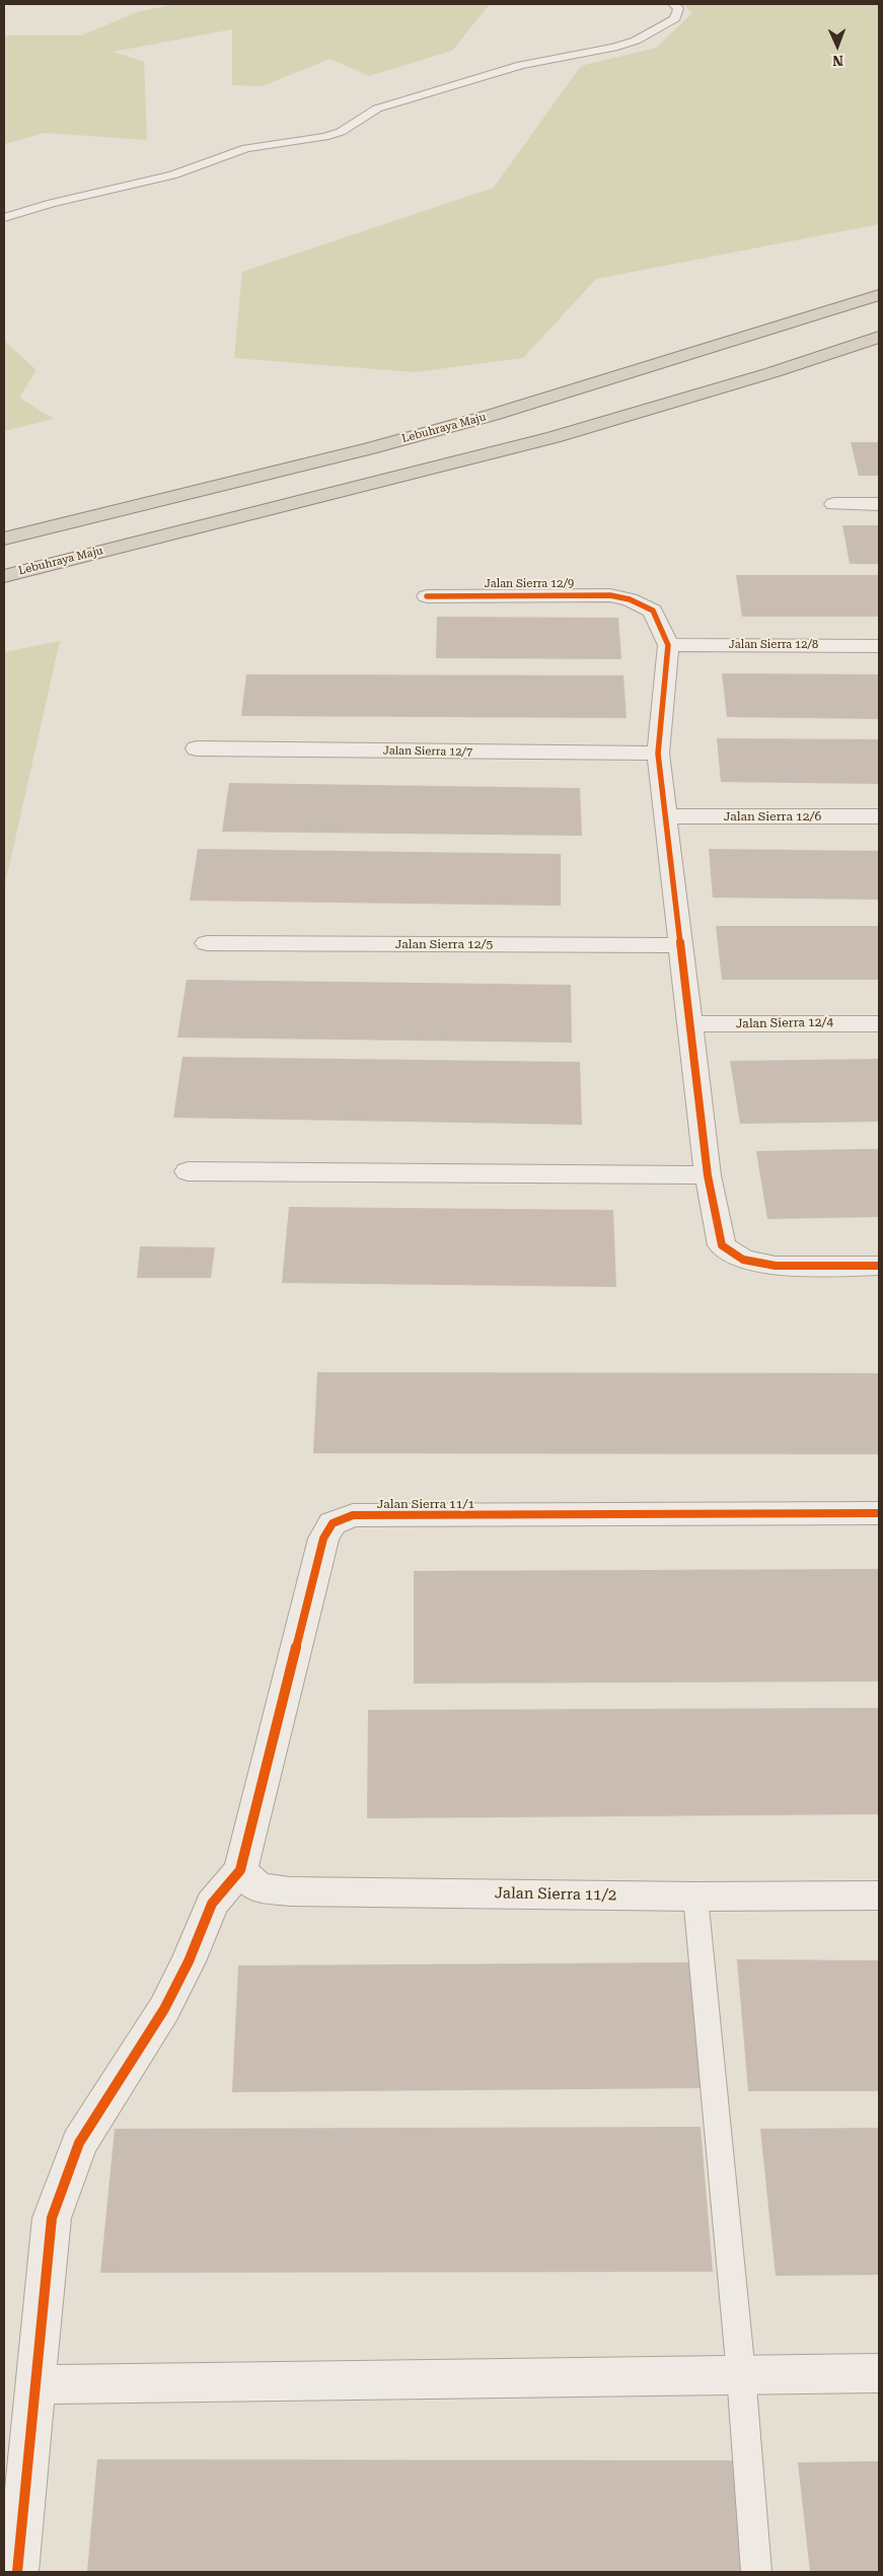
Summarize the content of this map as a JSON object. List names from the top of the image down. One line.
{"streets":{"highway":["Lebuhraya Maju"],"street":["Jalan Sierra 12/9","Jalan Sierra 12/8","Jalan Sierra 12/7","Jalan Sierra 12/6","Jalan Sierra 12/5","Jalan Sierra 12/4","Jalan Sierra 11/1","Jalan Sierra 11/2"]},"crossings":[["Jalan Sierra 12/9","Jalan Sierra 12/8"],["Jalan Sierra 11/1","Jalan Sierra 11/2"]],"north":"bottom"}
